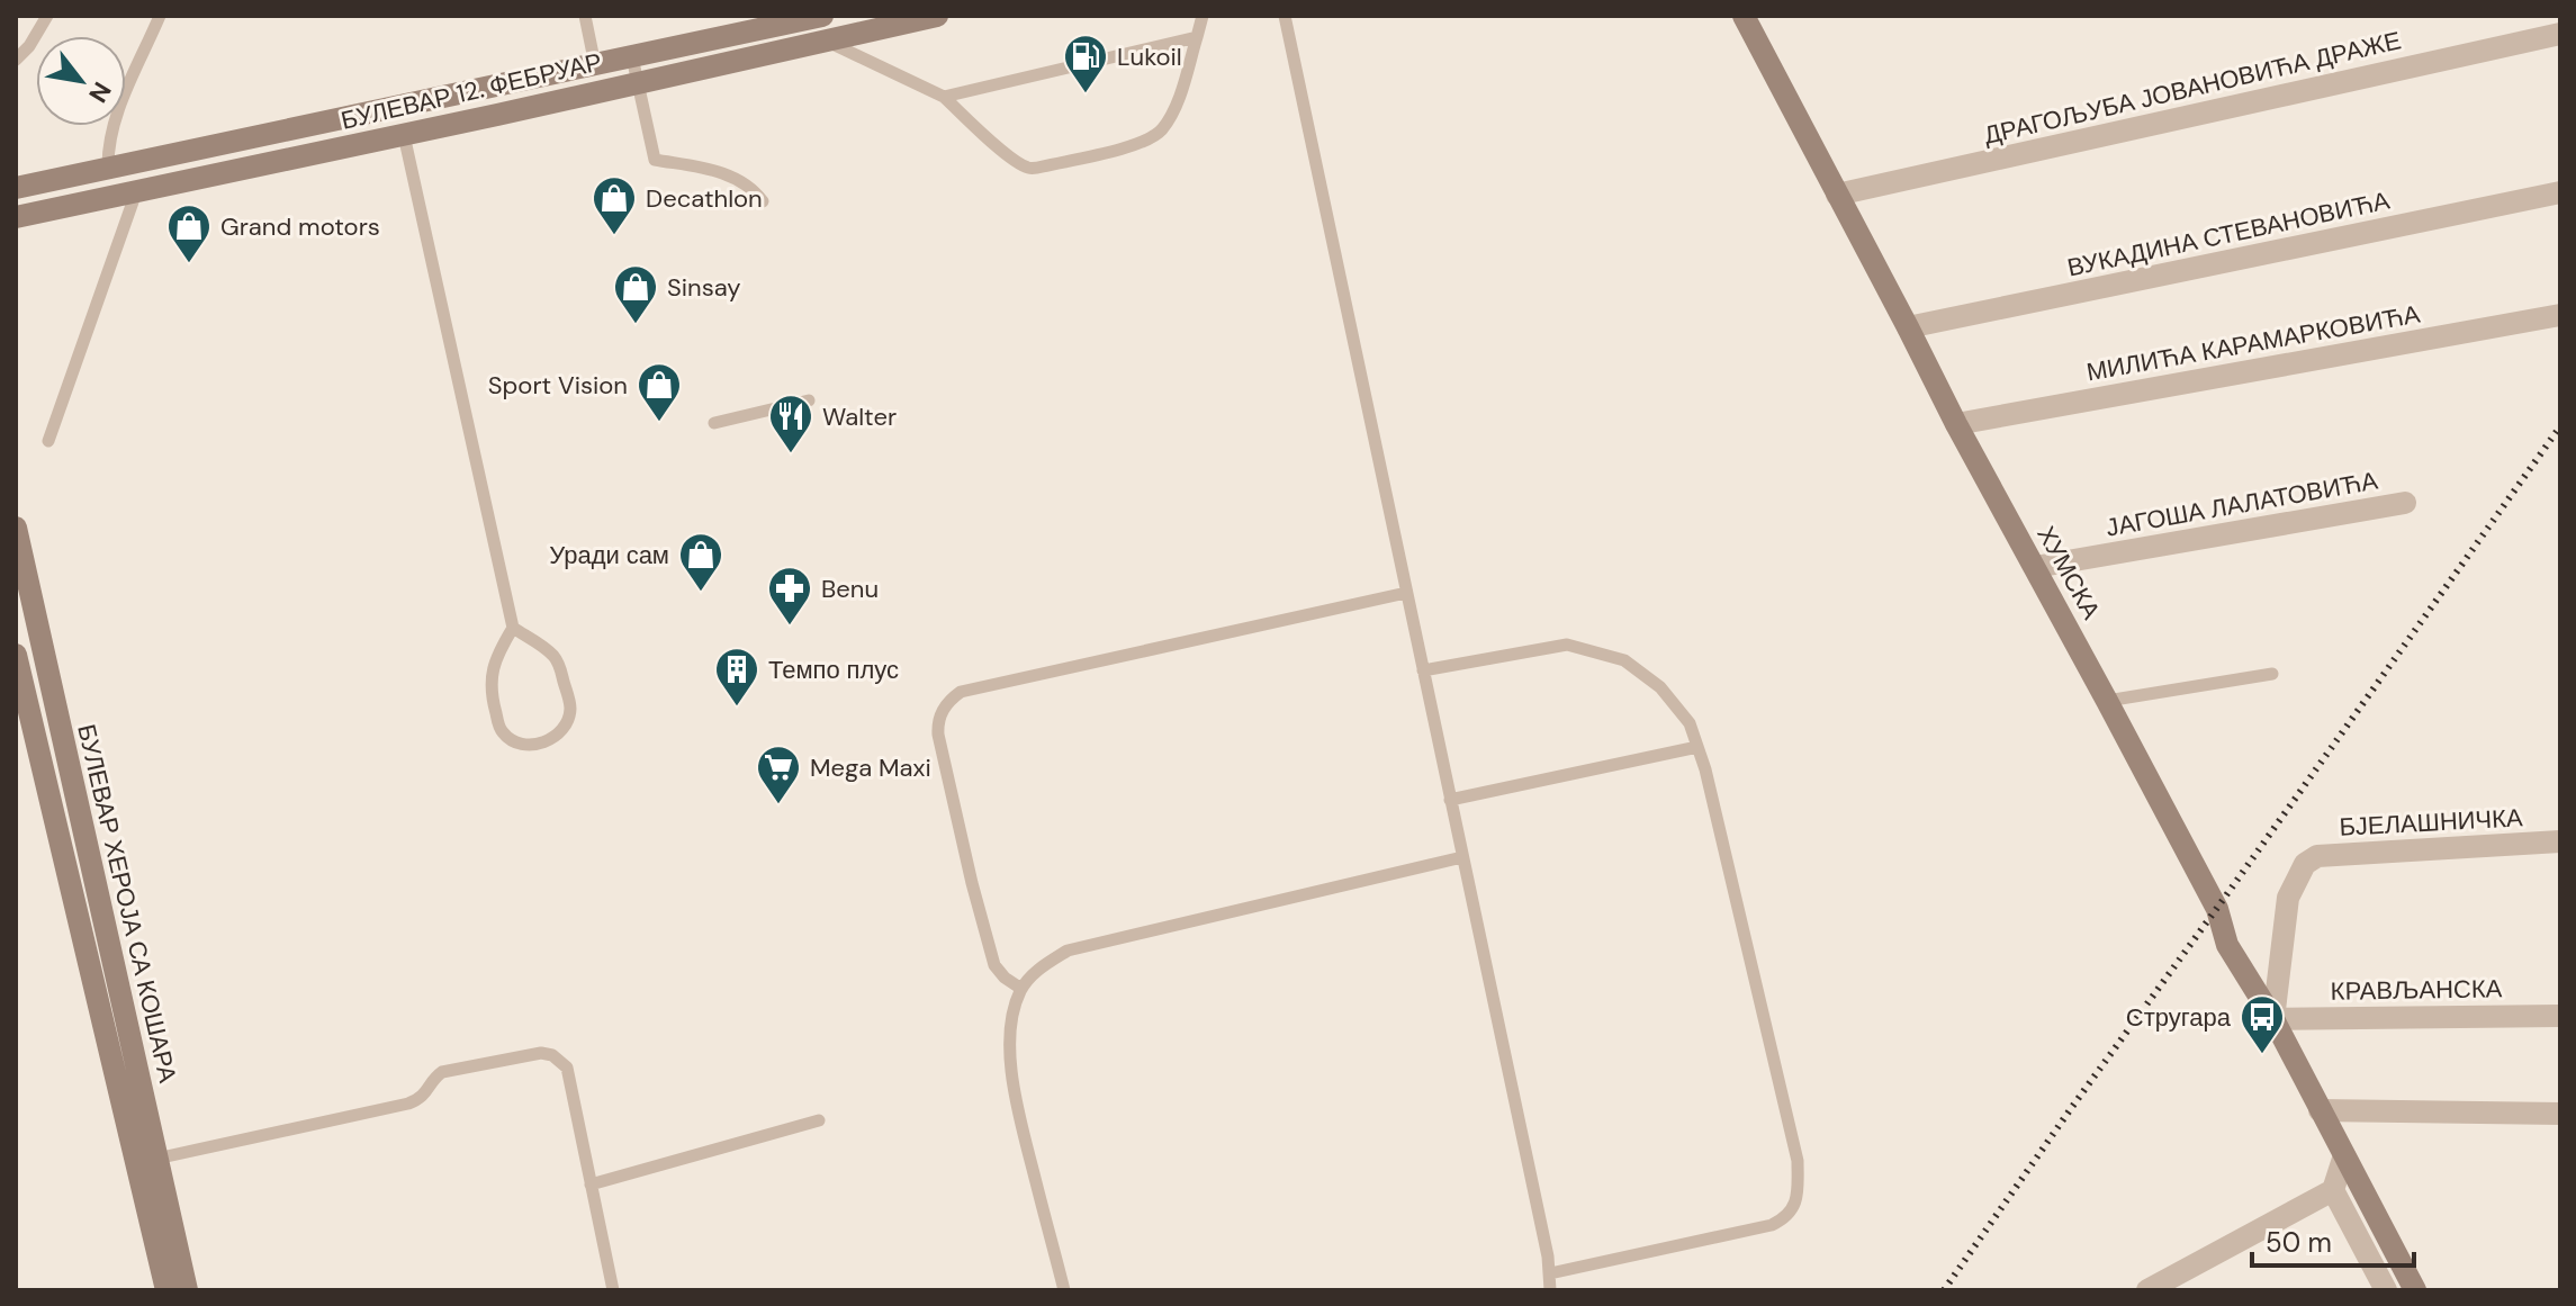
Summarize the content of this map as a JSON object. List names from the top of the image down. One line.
{"streets":{"main road":["БУЛЕВАР 12. ФЕБРУАР","ХУМСКА","БУЛЕВАР ХЕРОЈА СА КОШАРА"],"street":["ДРАГОЉУБА ЈОВАНОВИЋА ДРАЖЕ","ВУКАДИНА СТЕВАНОВИЋА","МИЛИЋА КАРАМАРКОВИЋА","ЈАГОША ЛАЛАТОВИЋА","БЈЕЛАШНИЧКА","КРАВЉАНСКА"]},"crossings":[["ДРАГОЉУБА ЈОВАНОВИЋА ДРАЖЕ","ХУМСКА"],["ВУКАДИНА СТЕВАНОВИЋА","ХУМСКА"],["МИЛИЋА КАРАМАРКОВИЋА","ХУМСКА"],["ЈАГОША ЛАЛАТОВИЋА","ХУМСКА"],["ХУМСКА","БЈЕЛАШНИЧКА"],["ХУМСКА","КРАВЉАНСКА"],["БЈЕЛАШНИЧКА","КРАВЉАНСКА"]],"places":{"fuel station":["Lukoil"],"shop":["Decathlon","Grand motors","Sinsay","Sport Vision","Уради сам"],"restaurant":["Walter"],"pharmacy":["Benu"],"building":["Темпо плус"],"supermarket":["Mega Maxi"],"bus stop":["Стругара"]},"scale_bar":"50 m","north":"bottom right"}
